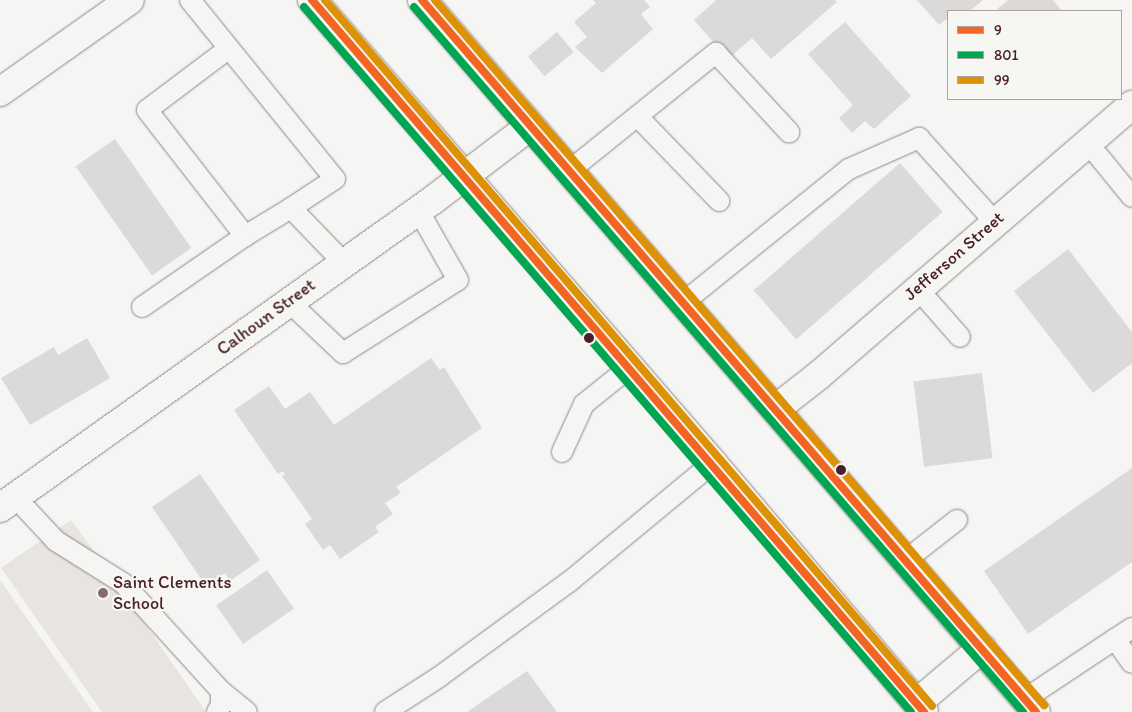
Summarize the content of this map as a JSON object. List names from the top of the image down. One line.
{"streets":{"main road":["Jefferson Street","Calhoun Street"]},"places":["Saint Clements School"],"lines":["transit line 9","transit line 99","transit line 801"],"legend":["9","801","99"]}
